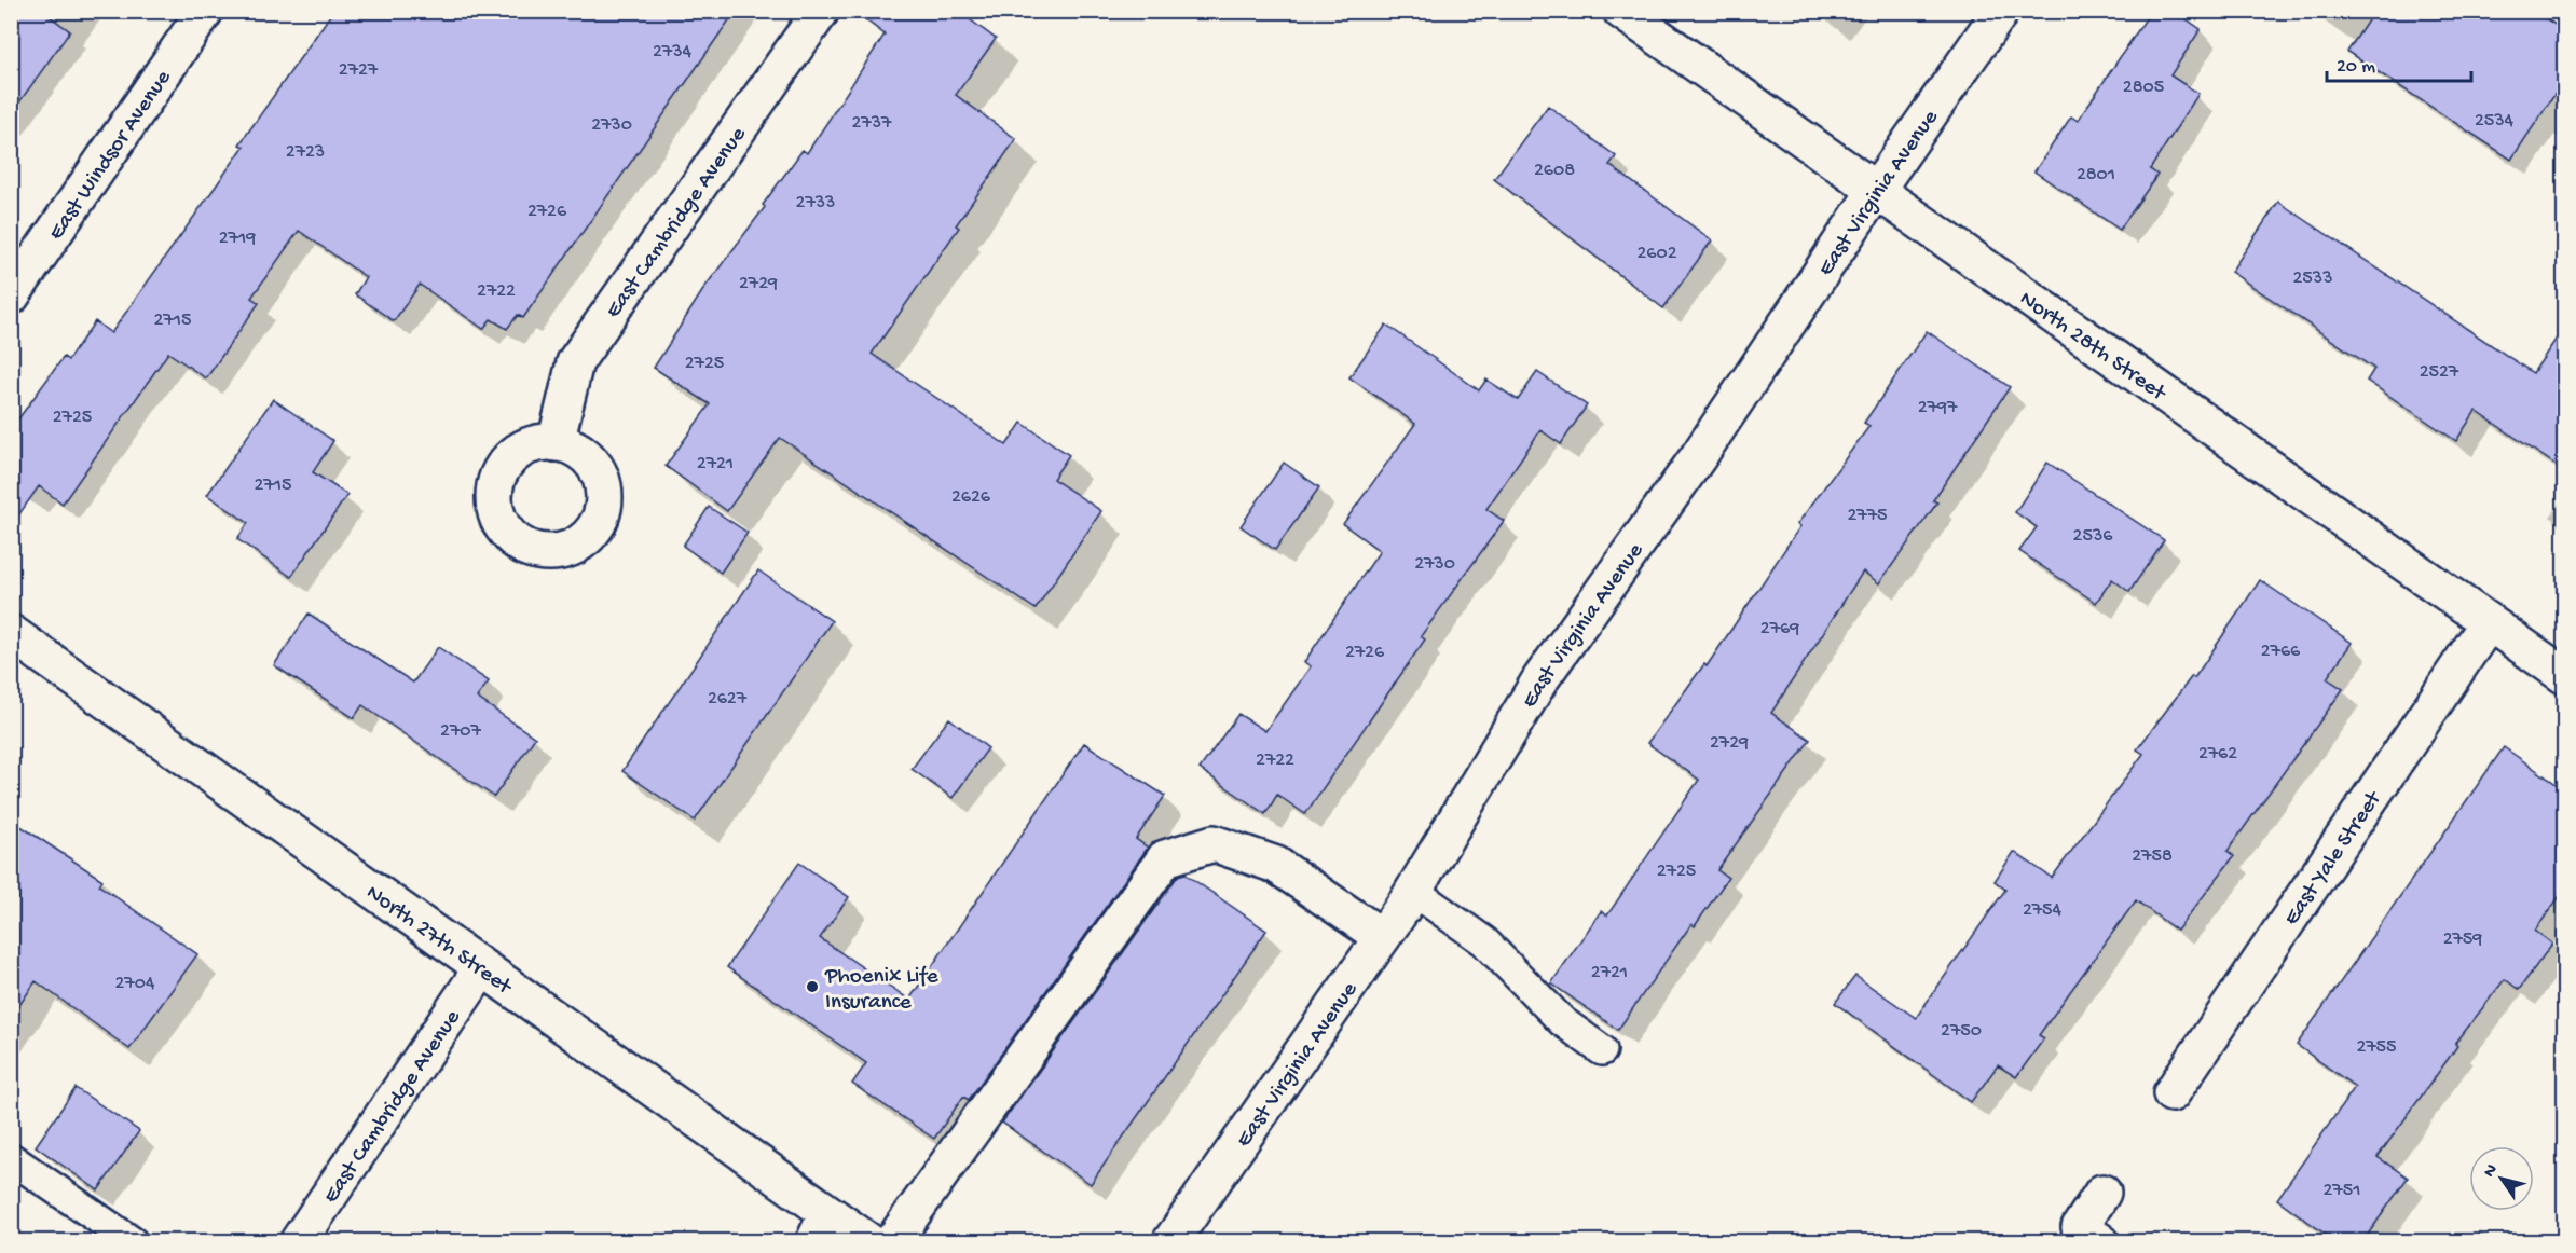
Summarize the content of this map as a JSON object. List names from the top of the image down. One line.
{"streets":{"street":["East Windsor Avenue","East Virginia Avenue","East Cambridge Avenue","North 28th Street","East Yale Street","North 27th Street"]},"crossings":[["East Virginia Avenue","North 28th Street"],["East Cambridge Avenue","North 27th Street"],["North 28th Street","East Yale Street"]],"places":["Phoenix Life Insurance"],"house_numbers":["2734","2727","2805","2534","2737","2730","2723","2608","2801","2733","2726","2719","2602","2533","2729","2722","2715","2725","2527","2797","2725","2721","2715","2626","2775","2536","2730","2769","2766","2726","2627","2707","2729","2762","2722","2758","2725","2754","2759","2721","2704","2750","2755","2751"],"scale_bar":"20 m","north":"top left"}
